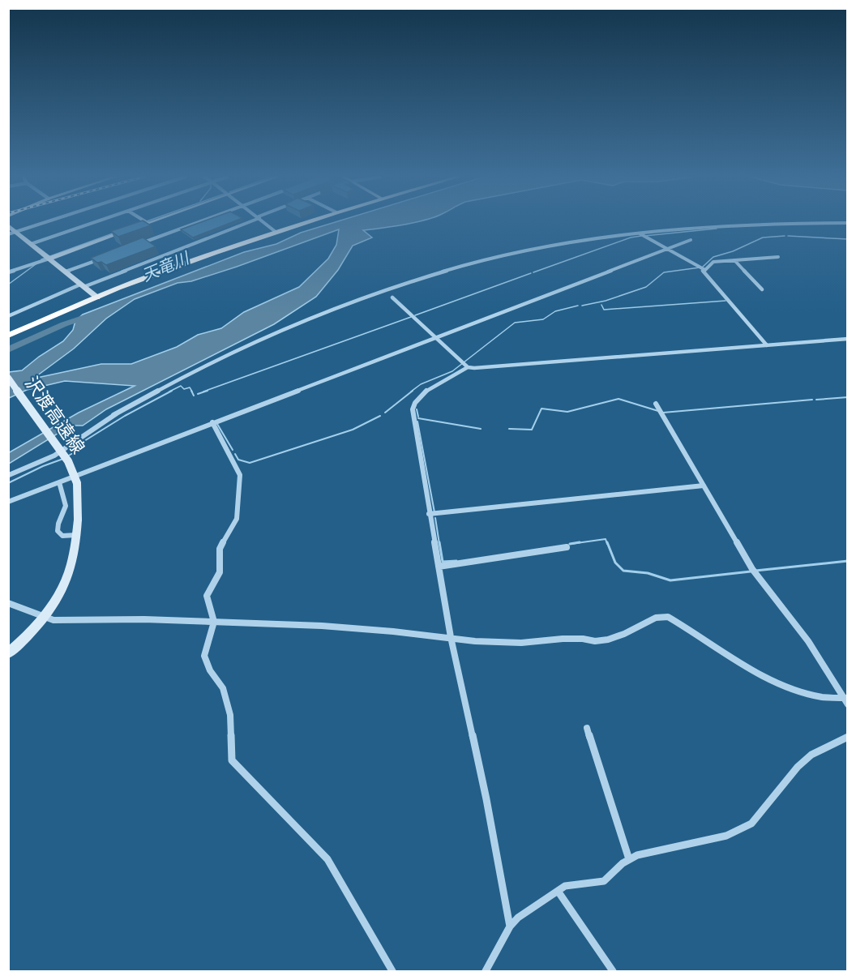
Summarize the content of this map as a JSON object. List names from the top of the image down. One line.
{"streets":{"street":["沢渡高遠線"]},"water":["天竜川"]}
